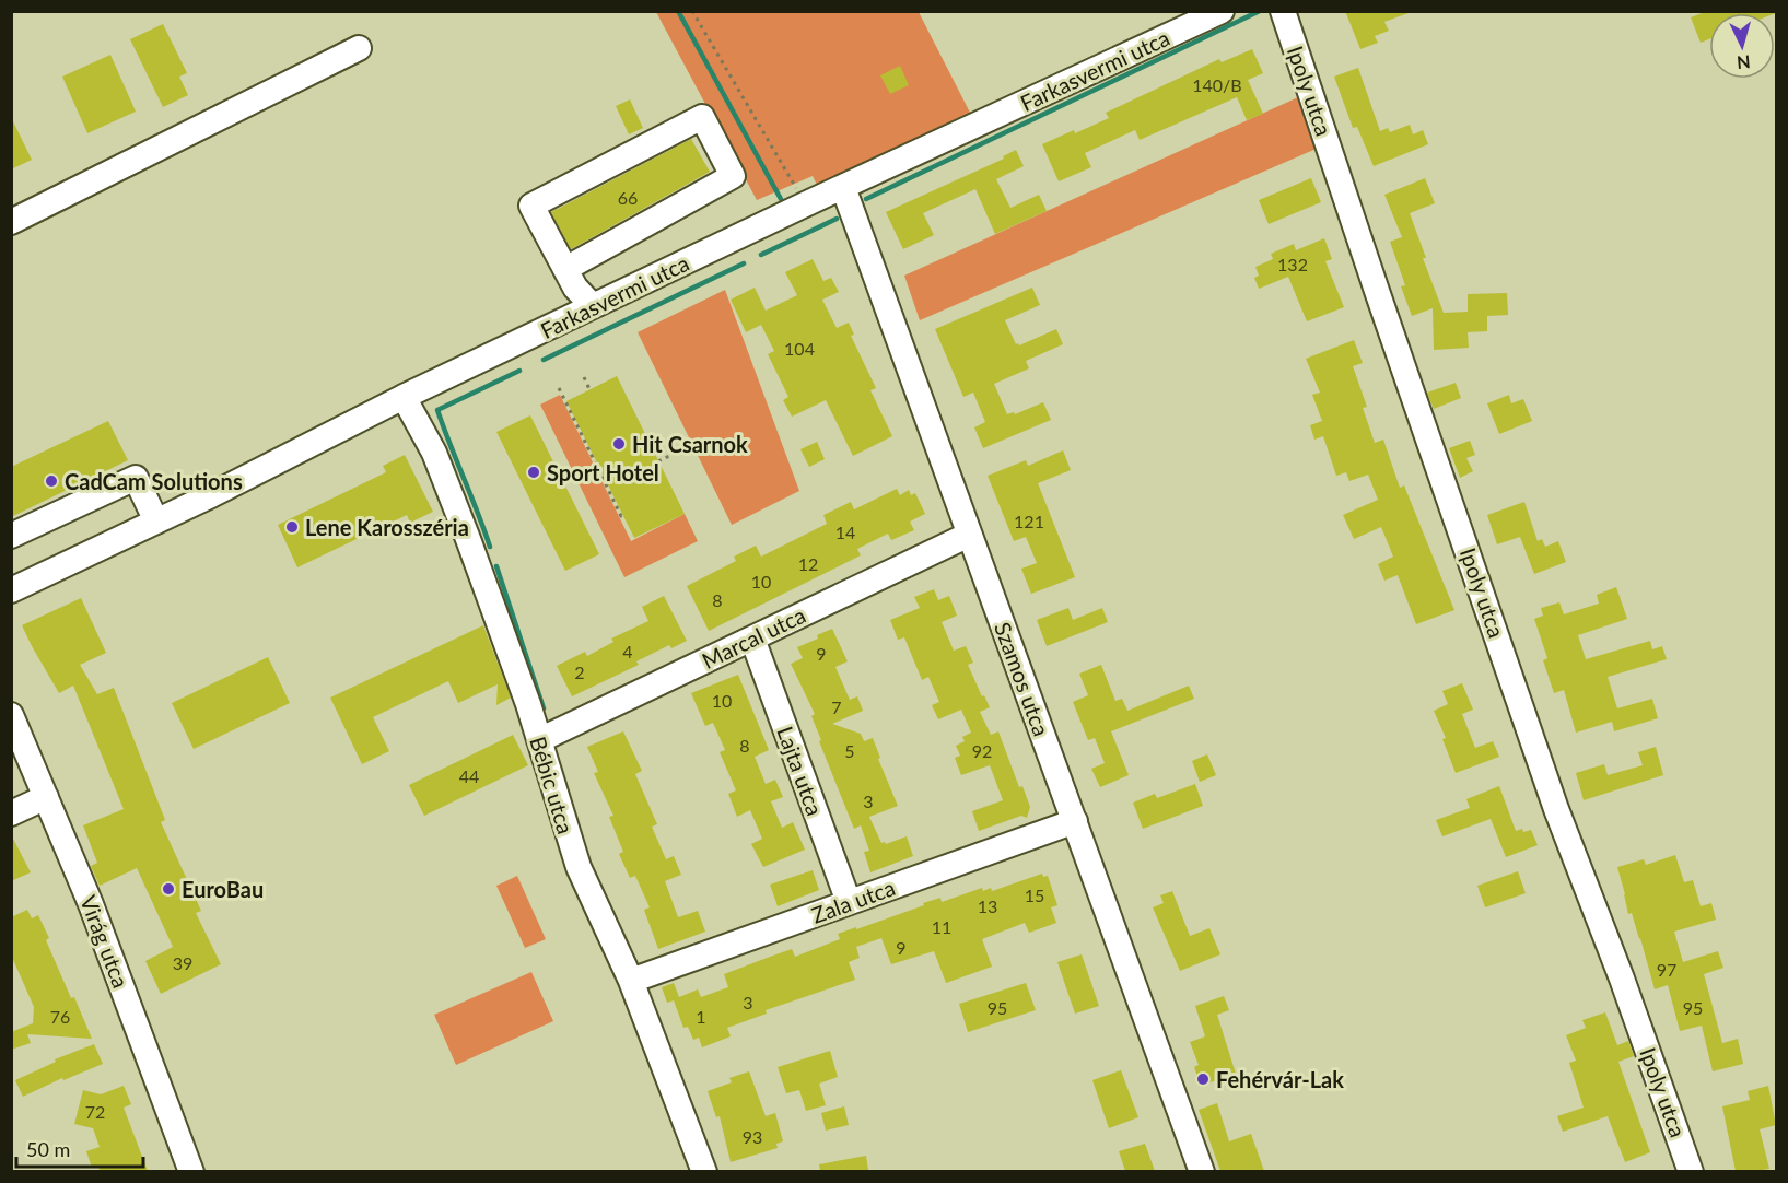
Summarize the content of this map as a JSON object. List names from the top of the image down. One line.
{"streets":{"street":["Farkasvermi utca","Ipoly utca","Marcal utca","Szamos utca","Lajta utca","Bébic utca","Zala utca","Virág utca"]},"crossings":[["Farkasvermi utca","Szamos utca"],["Farkasvermi utca","Bébic utca"],["Marcal utca","Szamos utca"],["Marcal utca","Lajta utca"],["Marcal utca","Bébic utca"],["Szamos utca","Zala utca"],["Lajta utca","Zala utca"],["Bébic utca","Zala utca"]],"places":["Hit Csarnok","Sport Hotel","CadCam Solutions","Lene Karosszéria","EuroBau","Fehérvár-Lak"],"house_numbers":["140/B","66","132","104","121","14","12","10","8","4","9","2","10","7","8","5","92","44","3","15","13","11","9","39","97","3","95","95","76","1","72","93"],"scale_bar":"50 m","north":"bottom"}
